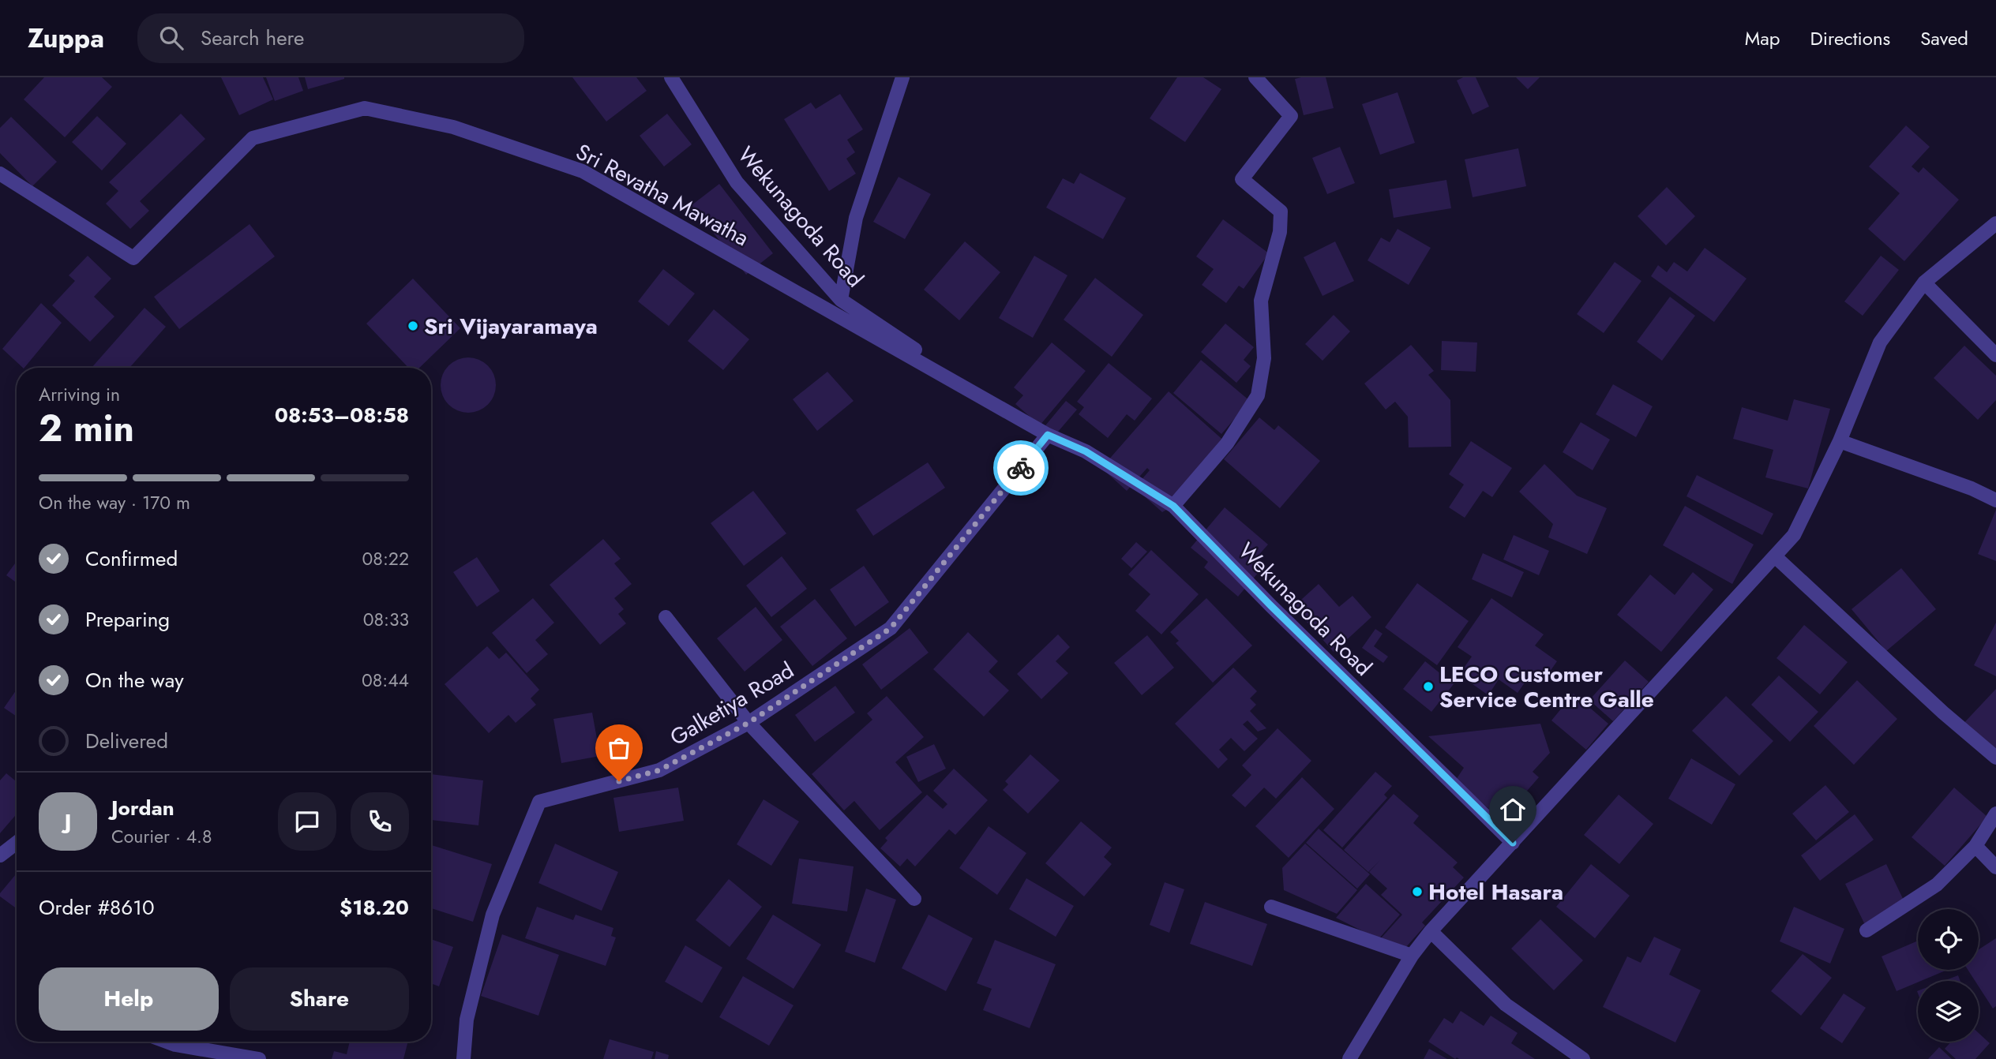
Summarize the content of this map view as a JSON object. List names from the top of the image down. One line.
{"streets":{"street":["Sri Revatha Mawatha","Wekunagoda Road","Galketiya Road"]},"crossings":[["Sri Revatha Mawatha","Wekunagoda Road"],["Sri Revatha Mawatha","Galketiya Road"],["Wekunagoda Road","Galketiya Road"]],"places":["Sri Vijayaramaya","LECO Customer Service Centre Galle","Hotel Hasara"],"page":{"header":"Zuppa","search":"Search here","nav":["Map","Directions","Saved"],"heading":["2 min","Arriving in","08:53–08:58"],"panel":["Jordan","Courier · 4.8","Order #8610","$18.20"],"bar":"On the way · 170 m","list":[["Confirmed","08:22"],["Preparing","08:33"],["On the way","08:44"],"Delivered"],"round":"J","buttons":["Help","Share"]}}
